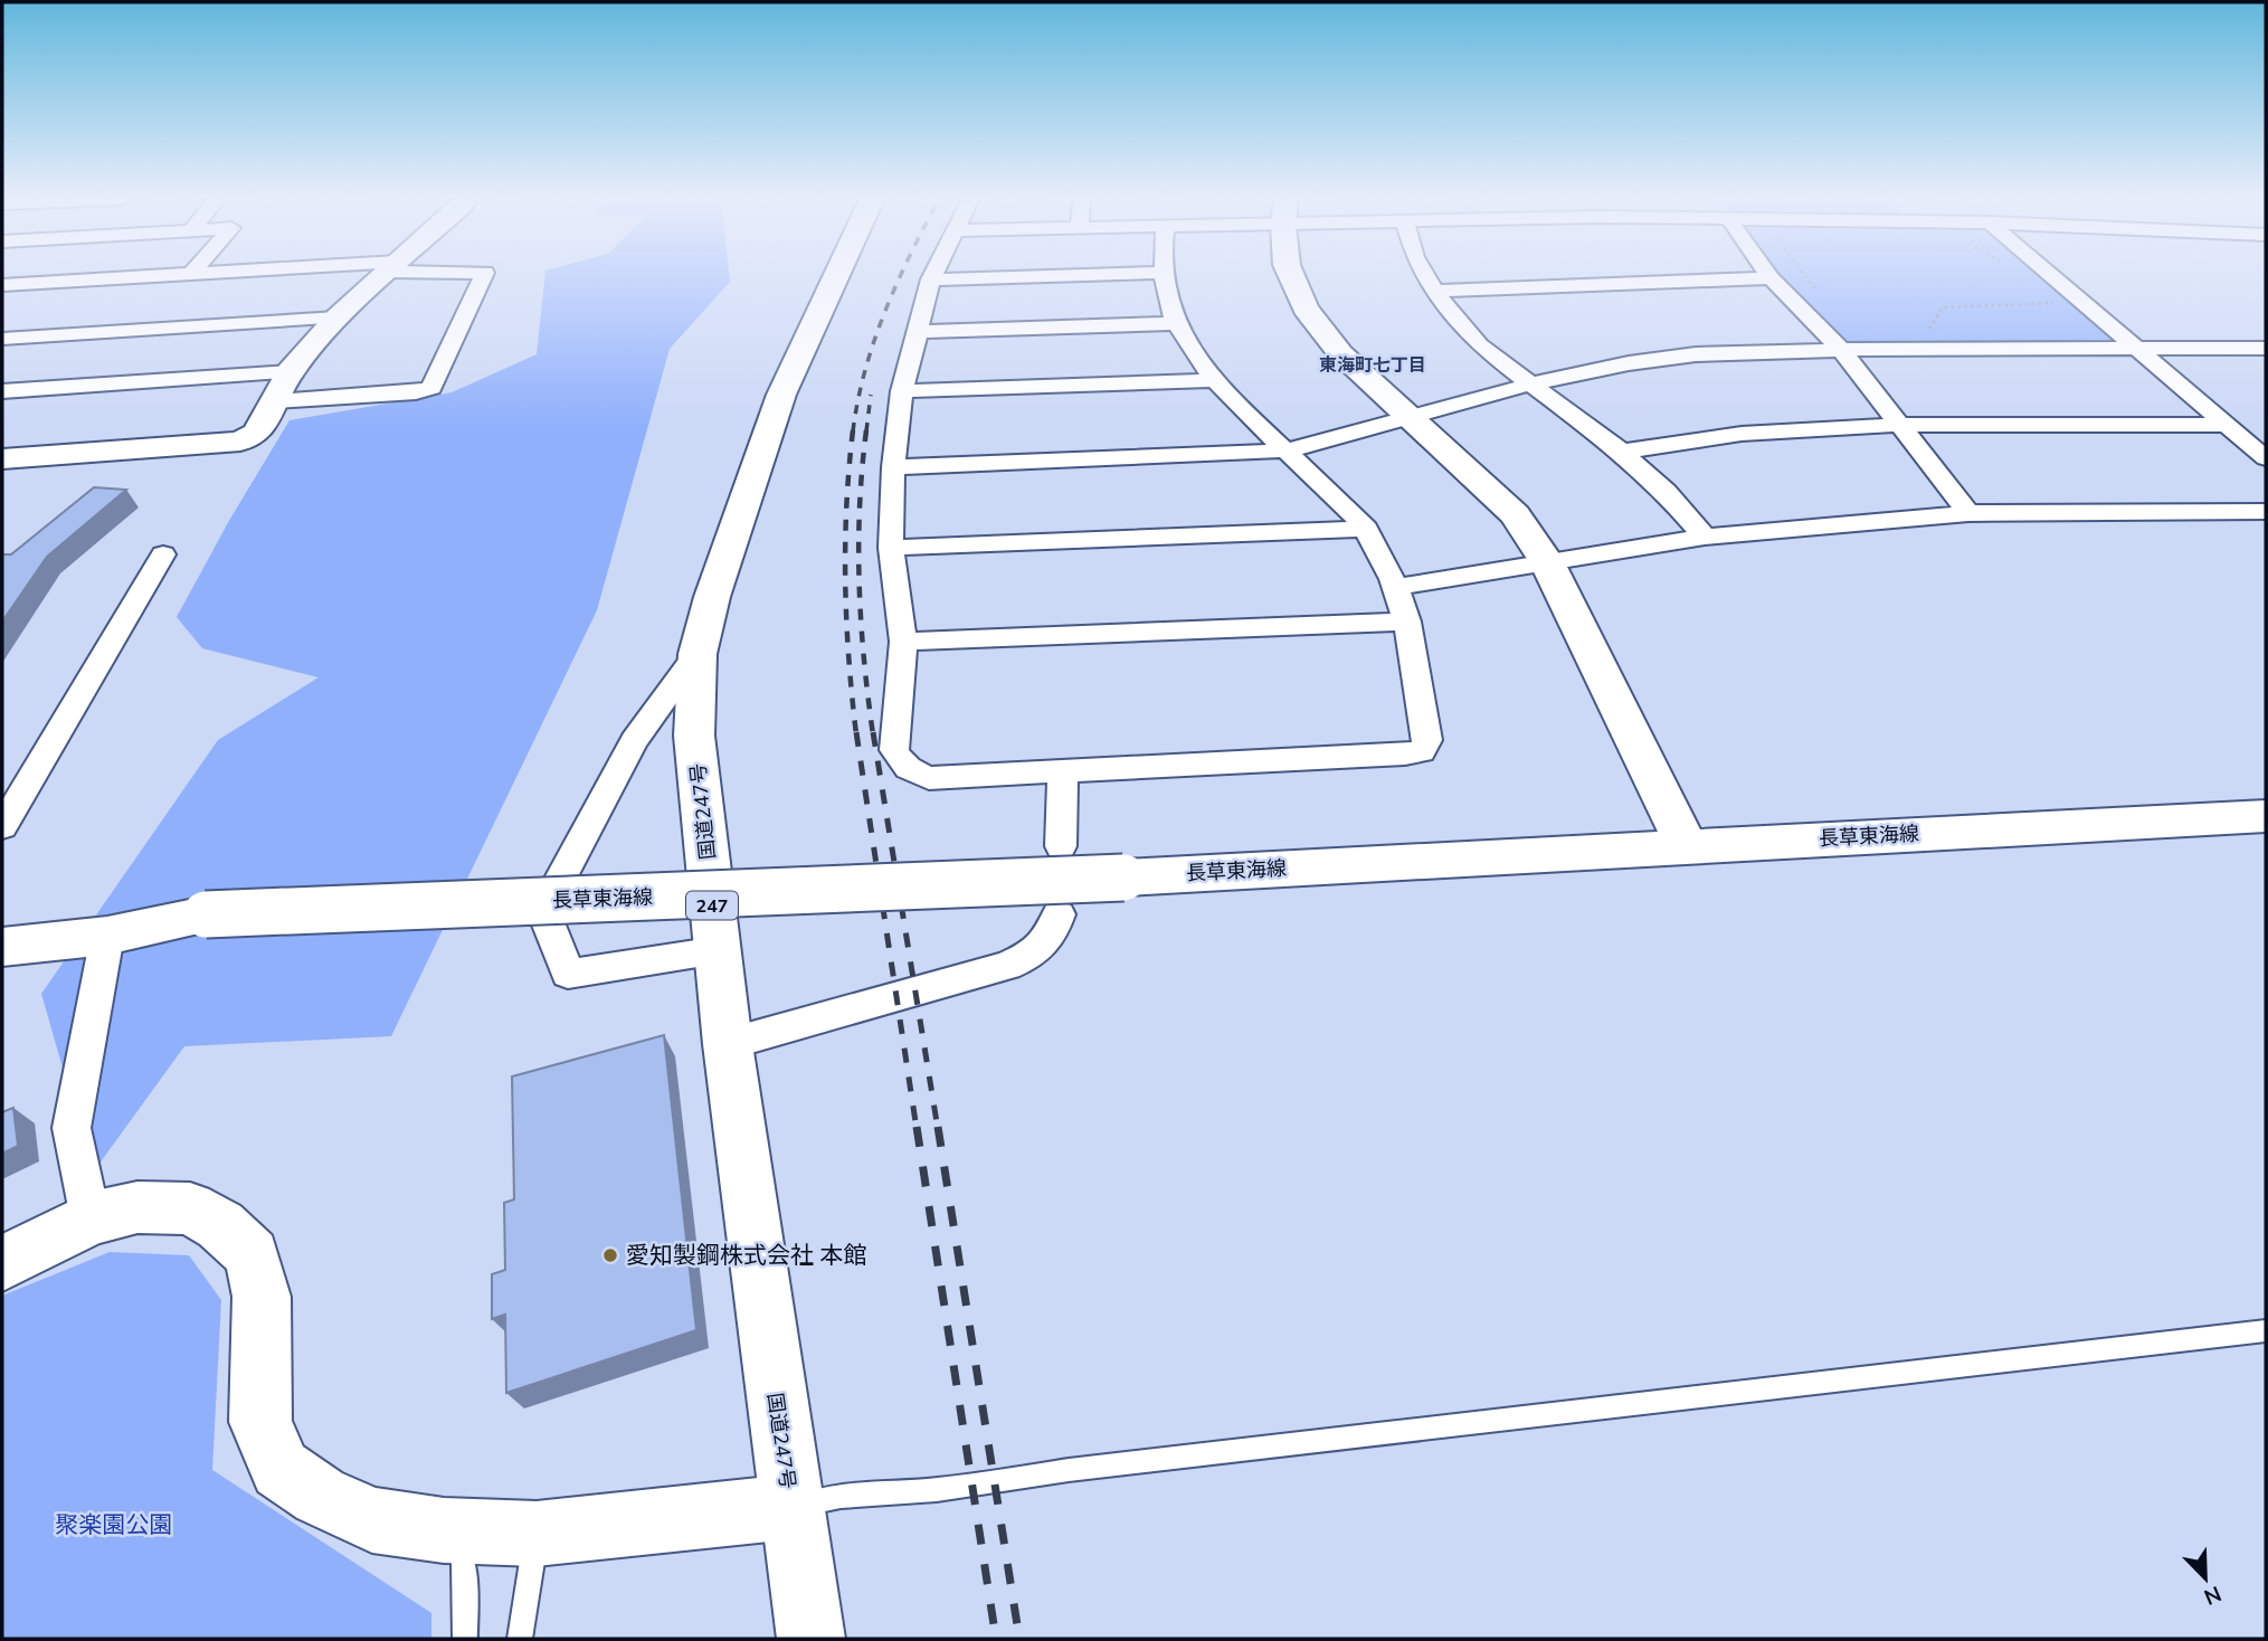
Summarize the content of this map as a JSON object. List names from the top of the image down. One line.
{"streets":{"main road":["国道247号","長草東海線","247"]},"districts":["東海町七丁目"],"parks":["聚楽園公園"],"places":["愛知製鋼株式会社 本館"],"north":"bottom right"}
